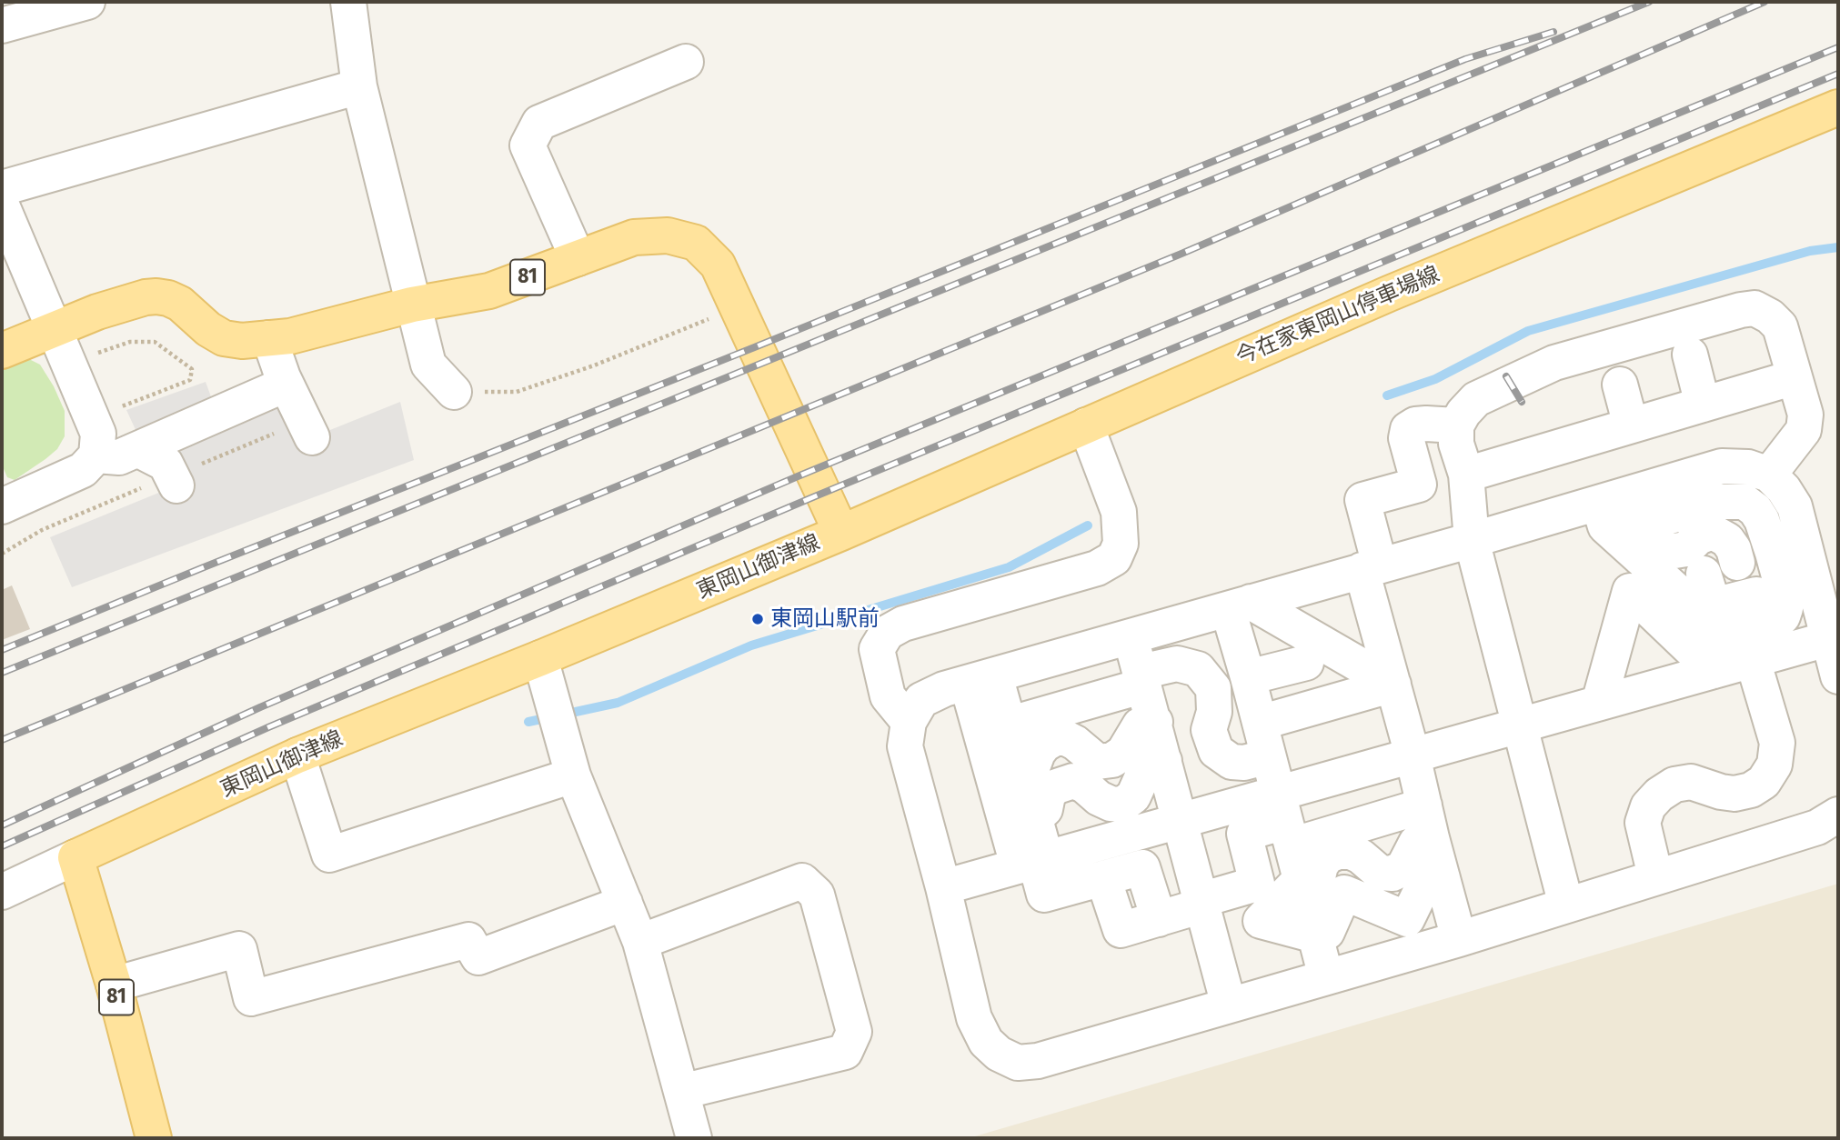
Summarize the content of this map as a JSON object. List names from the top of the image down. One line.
{"streets":{"main road":["81","今在家東岡山停車場線","東岡山御津線"]},"crossings":[["81","東岡山御津線"],["今在家東岡山停車場線","東岡山御津線"]],"places":["東岡山駅前"]}
